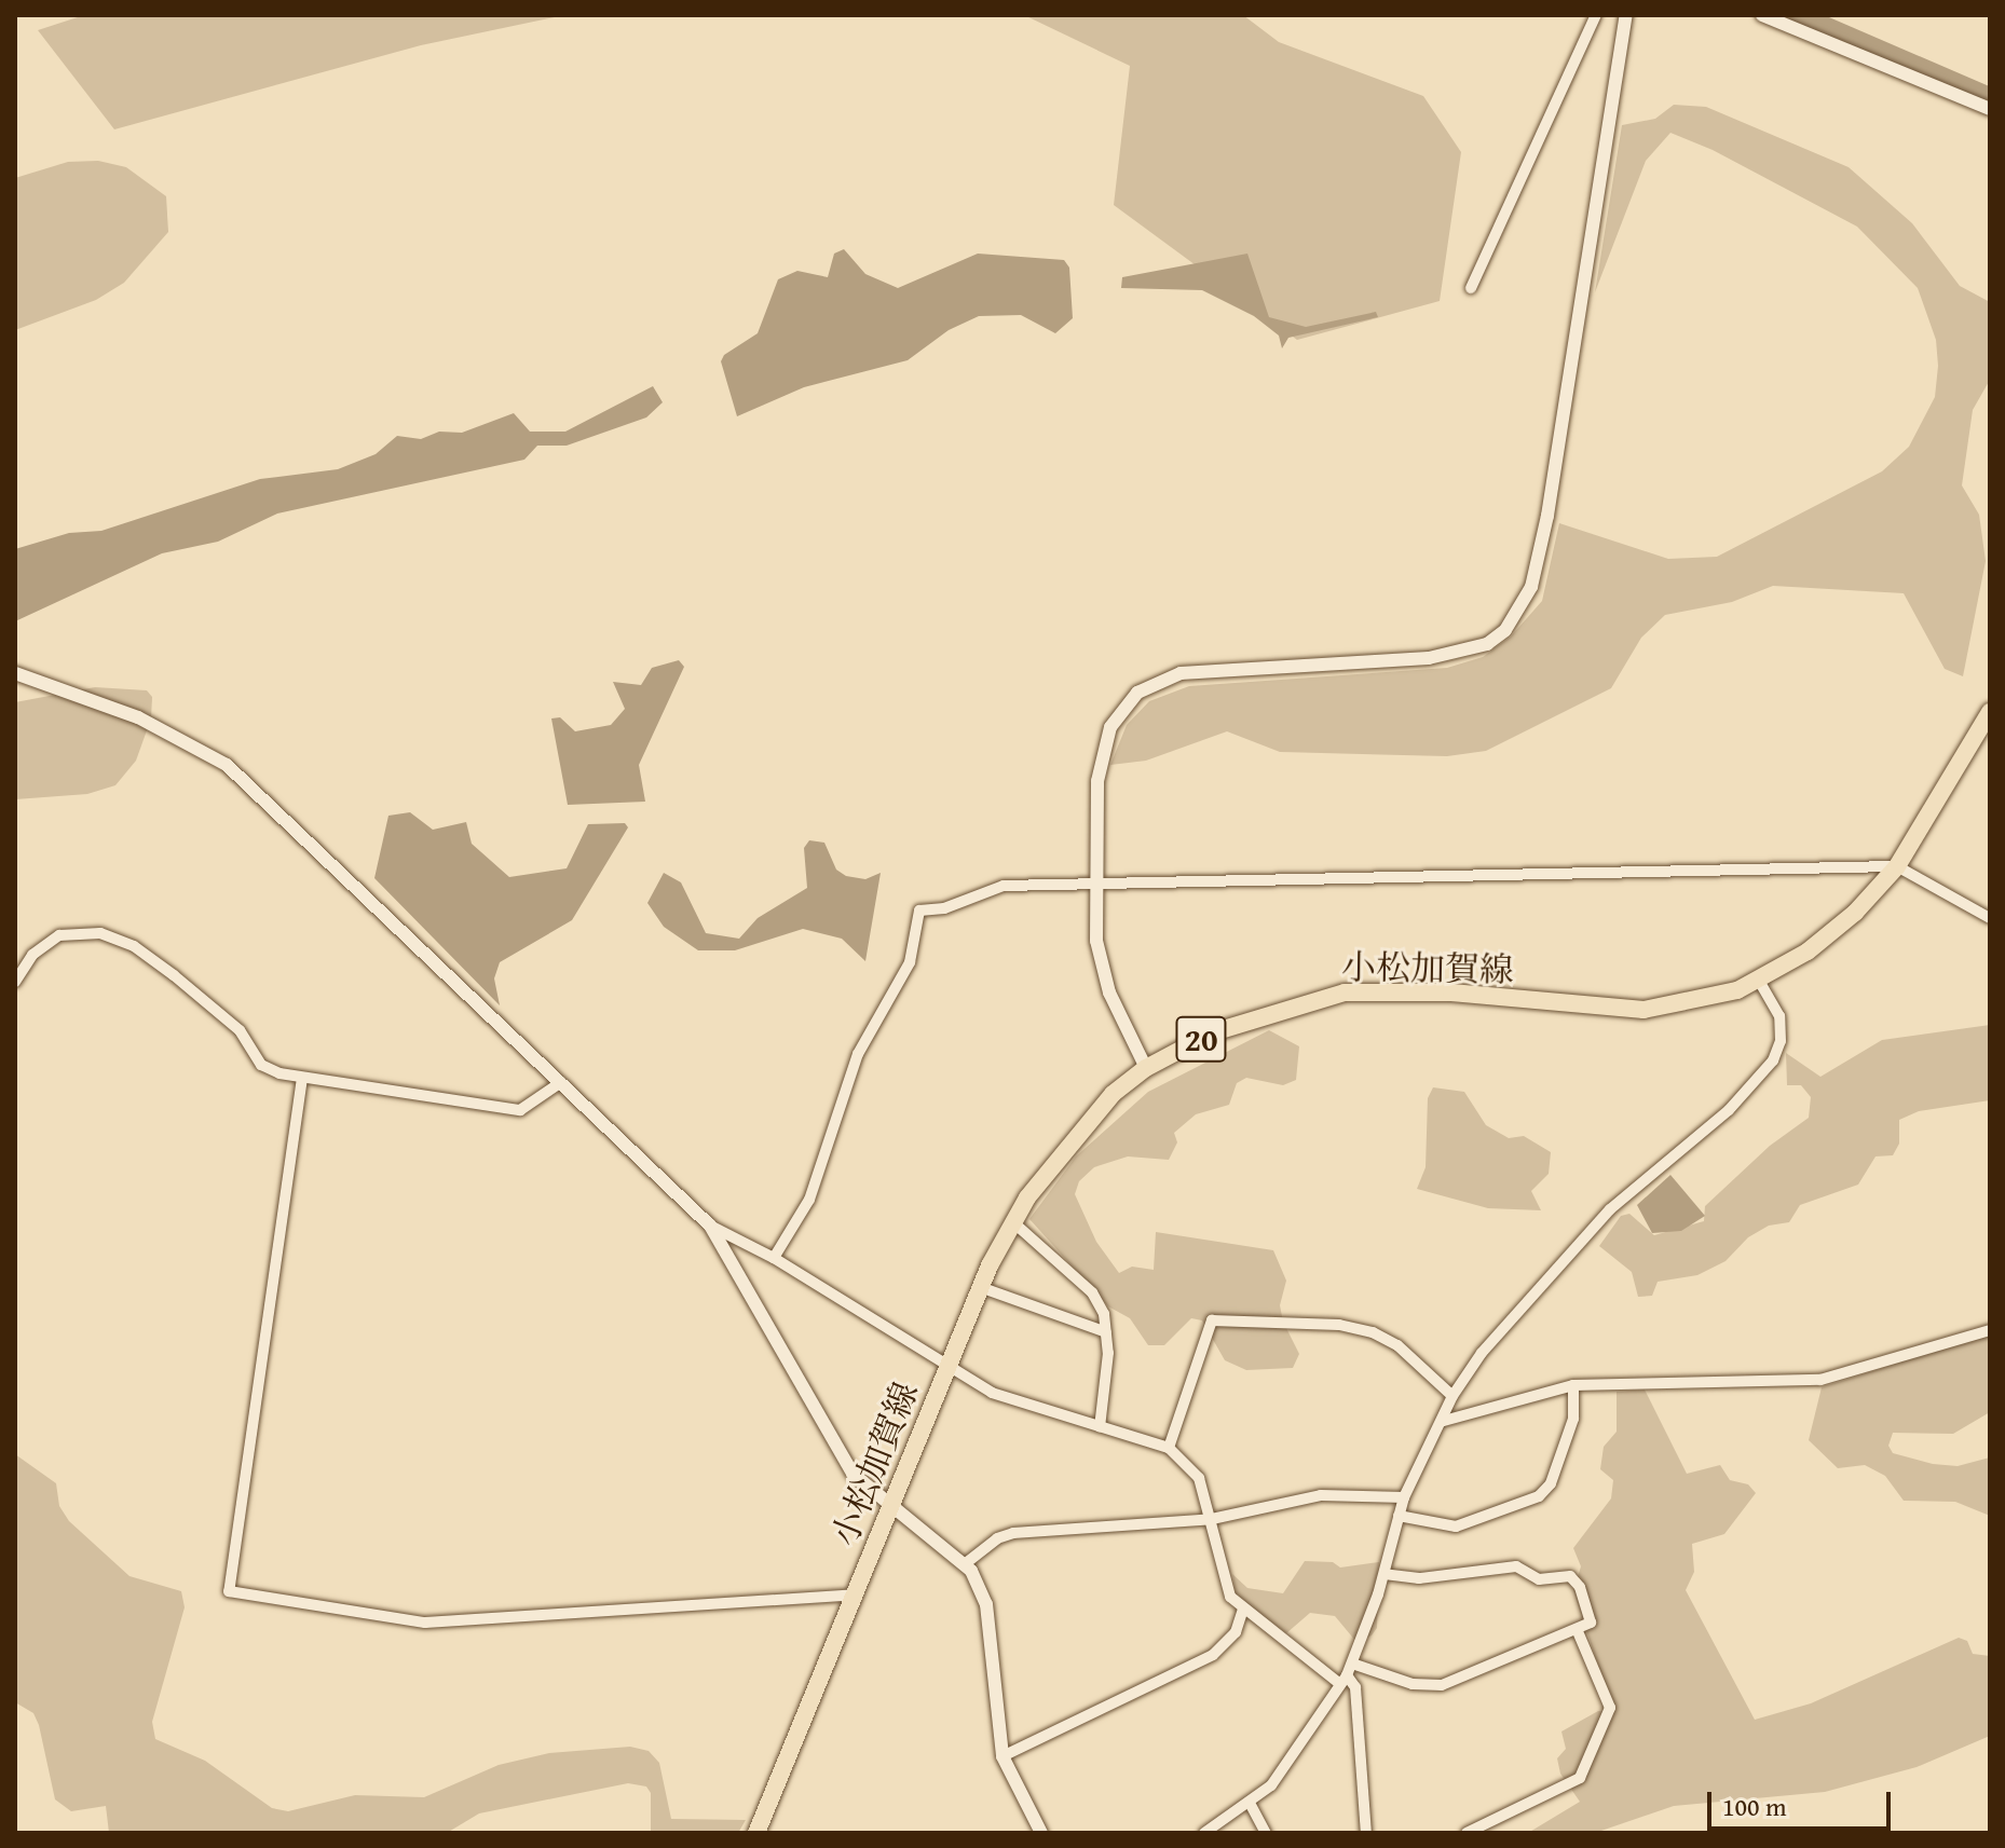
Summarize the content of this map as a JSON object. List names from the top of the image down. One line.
{"streets":{"main road":["小松加賀線","20"]},"scale_bar":"100 m"}
